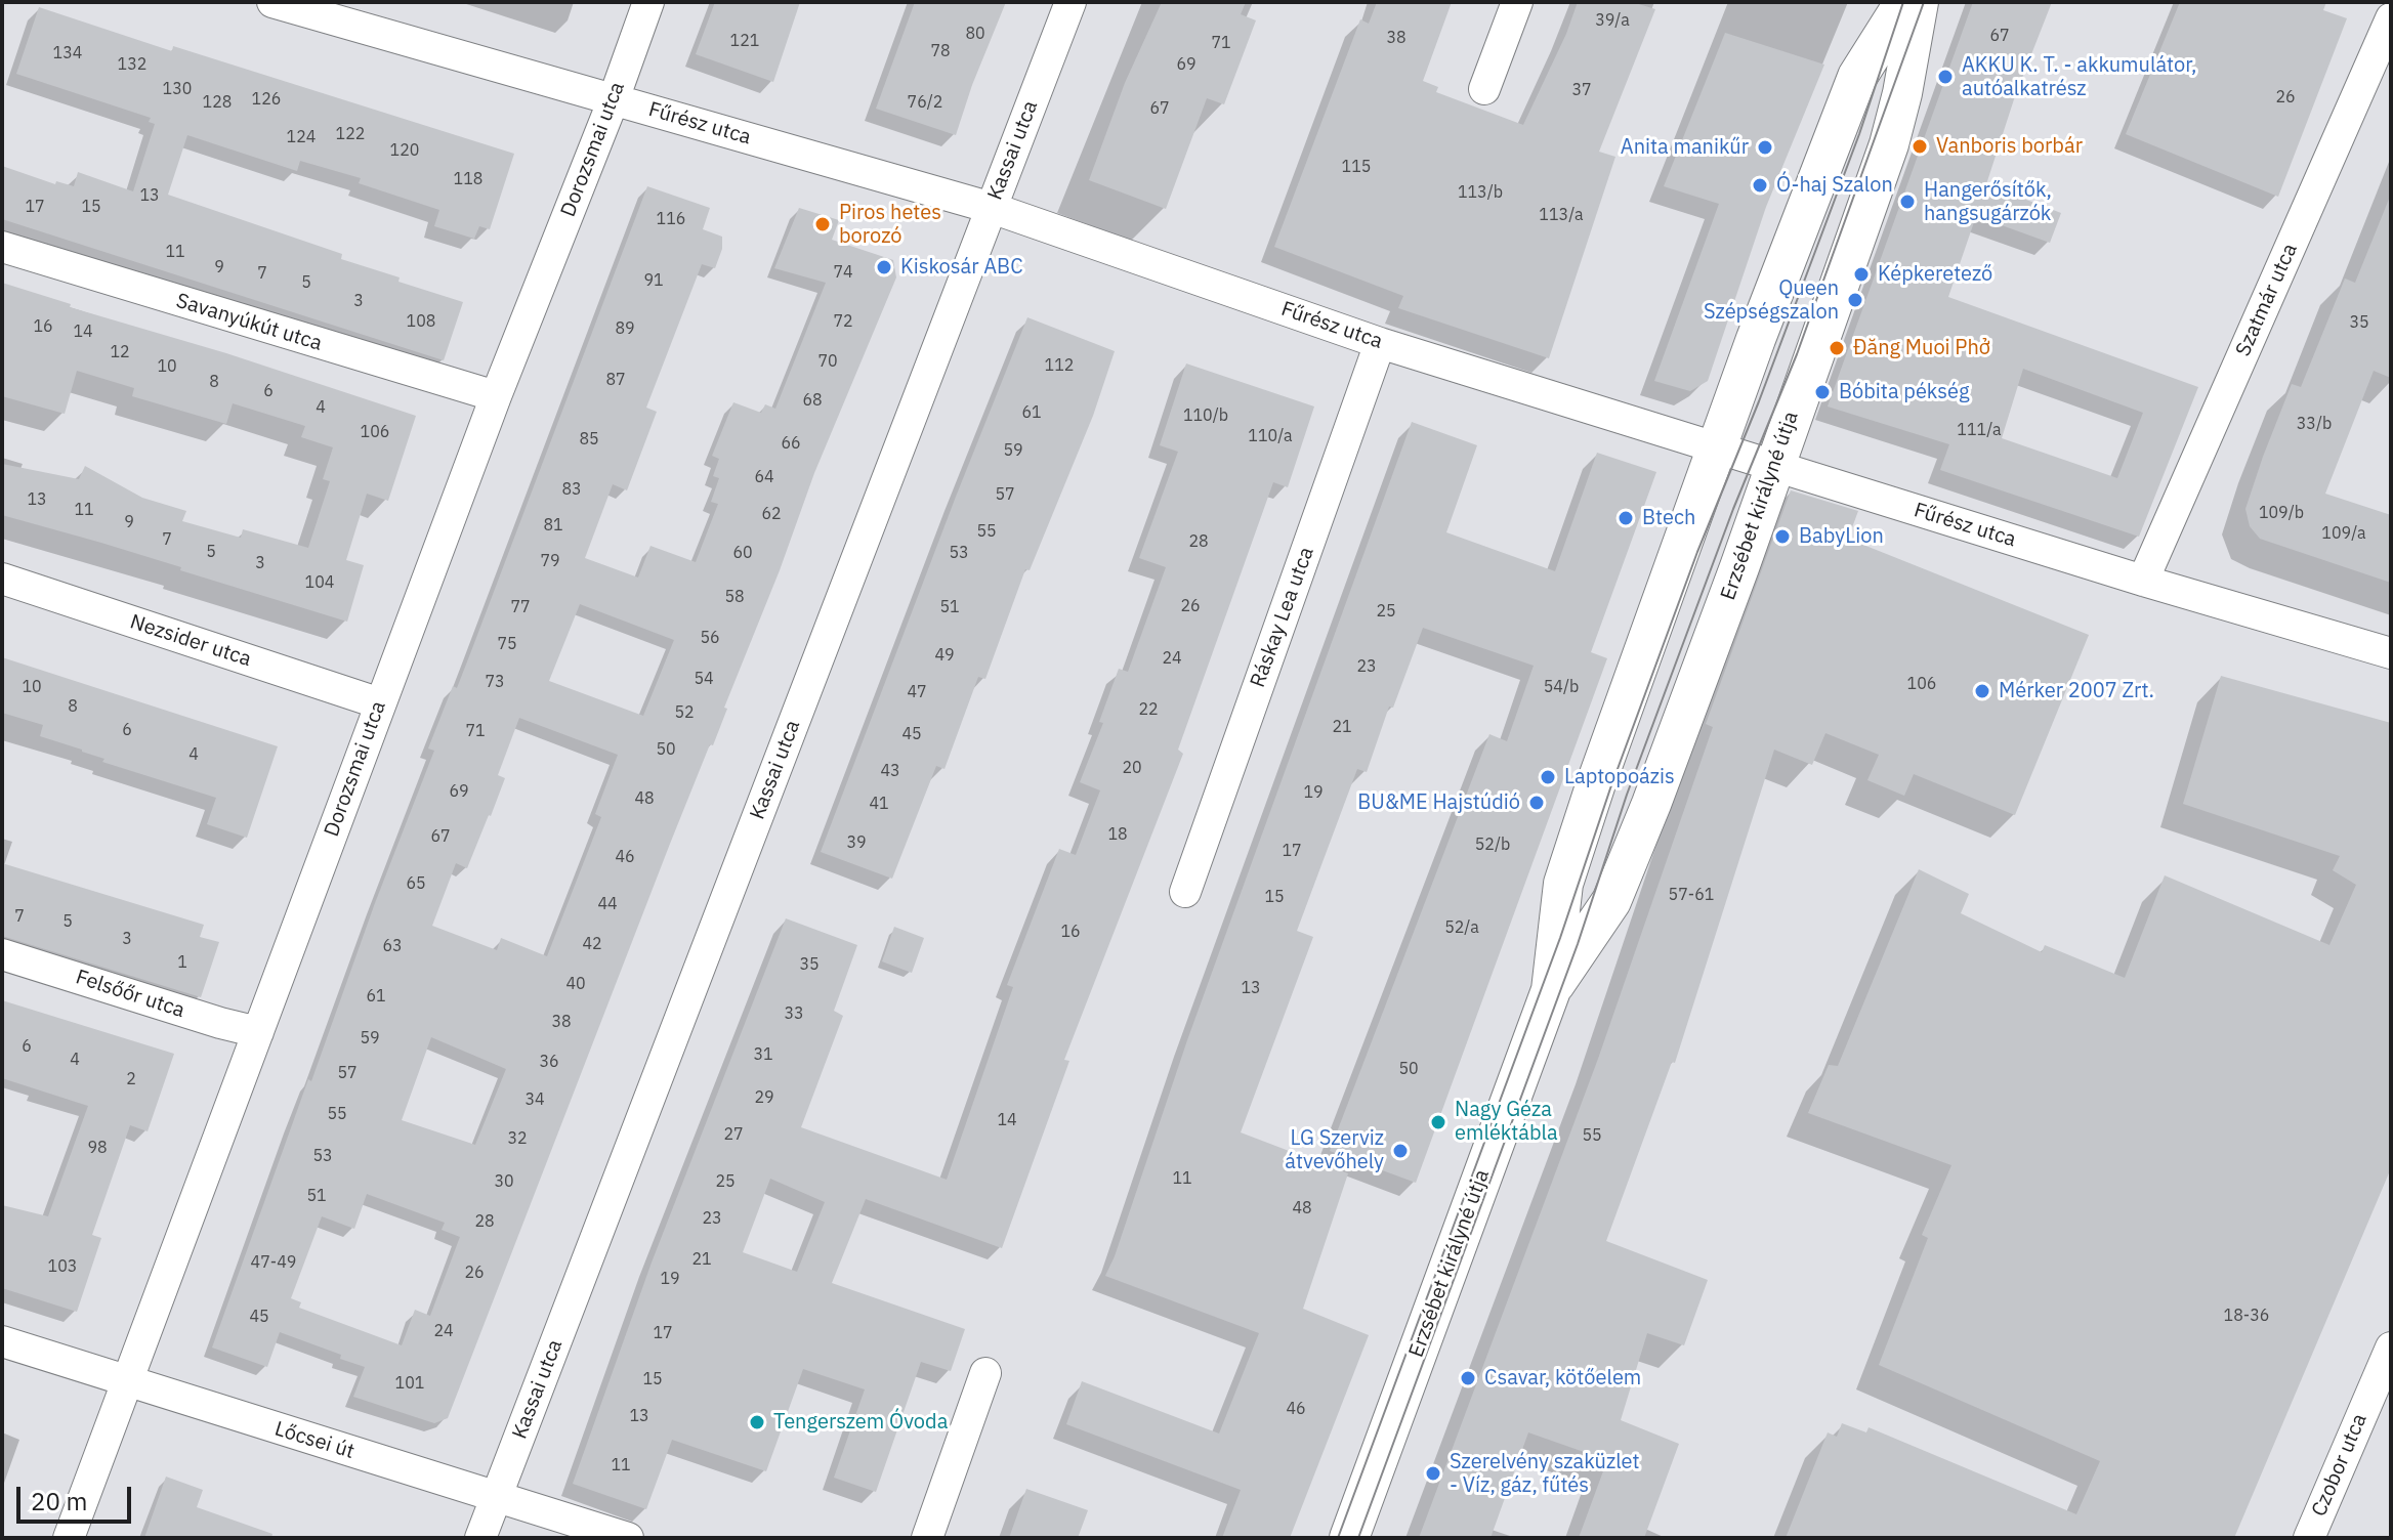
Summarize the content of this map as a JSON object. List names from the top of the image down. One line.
{"streets":{"street":["Fűrész utca","Dorozsmai utca","Kassai utca","Szatmár utca","Savanyúkút utca","Erzsébet királyné útja","Ráskay Lea utca","Nezsider utca","Felsőőr utca","Lőcsei út","Czobor utca"]},"crossings":[["Fűrész utca","Dorozsmai utca"],["Fűrész utca","Kassai utca"],["Fűrész utca","Szatmár utca"],["Fűrész utca","Erzsébet királyné útja"],["Fűrész utca","Ráskay Lea utca"],["Dorozsmai utca","Savanyúkút utca"],["Dorozsmai utca","Nezsider utca"],["Dorozsmai utca","Felsőőr utca"],["Dorozsmai utca","Lőcsei út"],["Kassai utca","Lőcsei út"]],"places":["AKKU K. T. - akkumulátor, autóalkatrész","Vanboris borbár","Anita manikűr","Ó-haj Szalon","Hangerősítők, hangsugárzók","Piros hetes borozó","Kiskosár ABC","Képkeretező","Queen Szépségszalon","Đăng Muoi Phở","Bóbita pékség","Btech","BabyLion","Mérker 2007 Zrt.","Laptopoázis","BU&ME Hajstúdió","Nagy Géza emléktábla","LG Szerviz átvevőhely","Csavar, kötőelem","Tengerszem Óvoda","Szerelvény szaküzlet - Víz, gáz, fűtés"],"house_numbers":["39/a","80","67","38","121","71","78","134","132","69","130","37","26","126","128","76/2","67","122","124","120","115","118","113/b","13","17","15","113/a","116","11","9","74","7","91","5","3","108","72","35","16","89","14","12","70","112","10","87","8","6","68","4","61","110/b","33/b","111/a","106","110/a","85","66","59","64","83","57","13","11","109/b","62","9","81","55","109/a","7","28","5","60","53","79","3","104","58","26","77","51","25","56","75","49","24","23","54","73","106","10","54/b","47","8","22","52","21","6","71","45","50","4","20","43","69","19","48","41","18","67","39","52/b","17","46","65","57-61","15","44","7","5","52/a","16","3","42","63","1","35","40","13","61","33","38","59","6","31","4","36","50","57","2","29","34","55","14","27","55","32","98","53","11","30","25","51","48","23","28","21","47-49","103","26","19","18-36","45","24","17","15","101","46","13","11"],"scale_bar":"20 m"}
